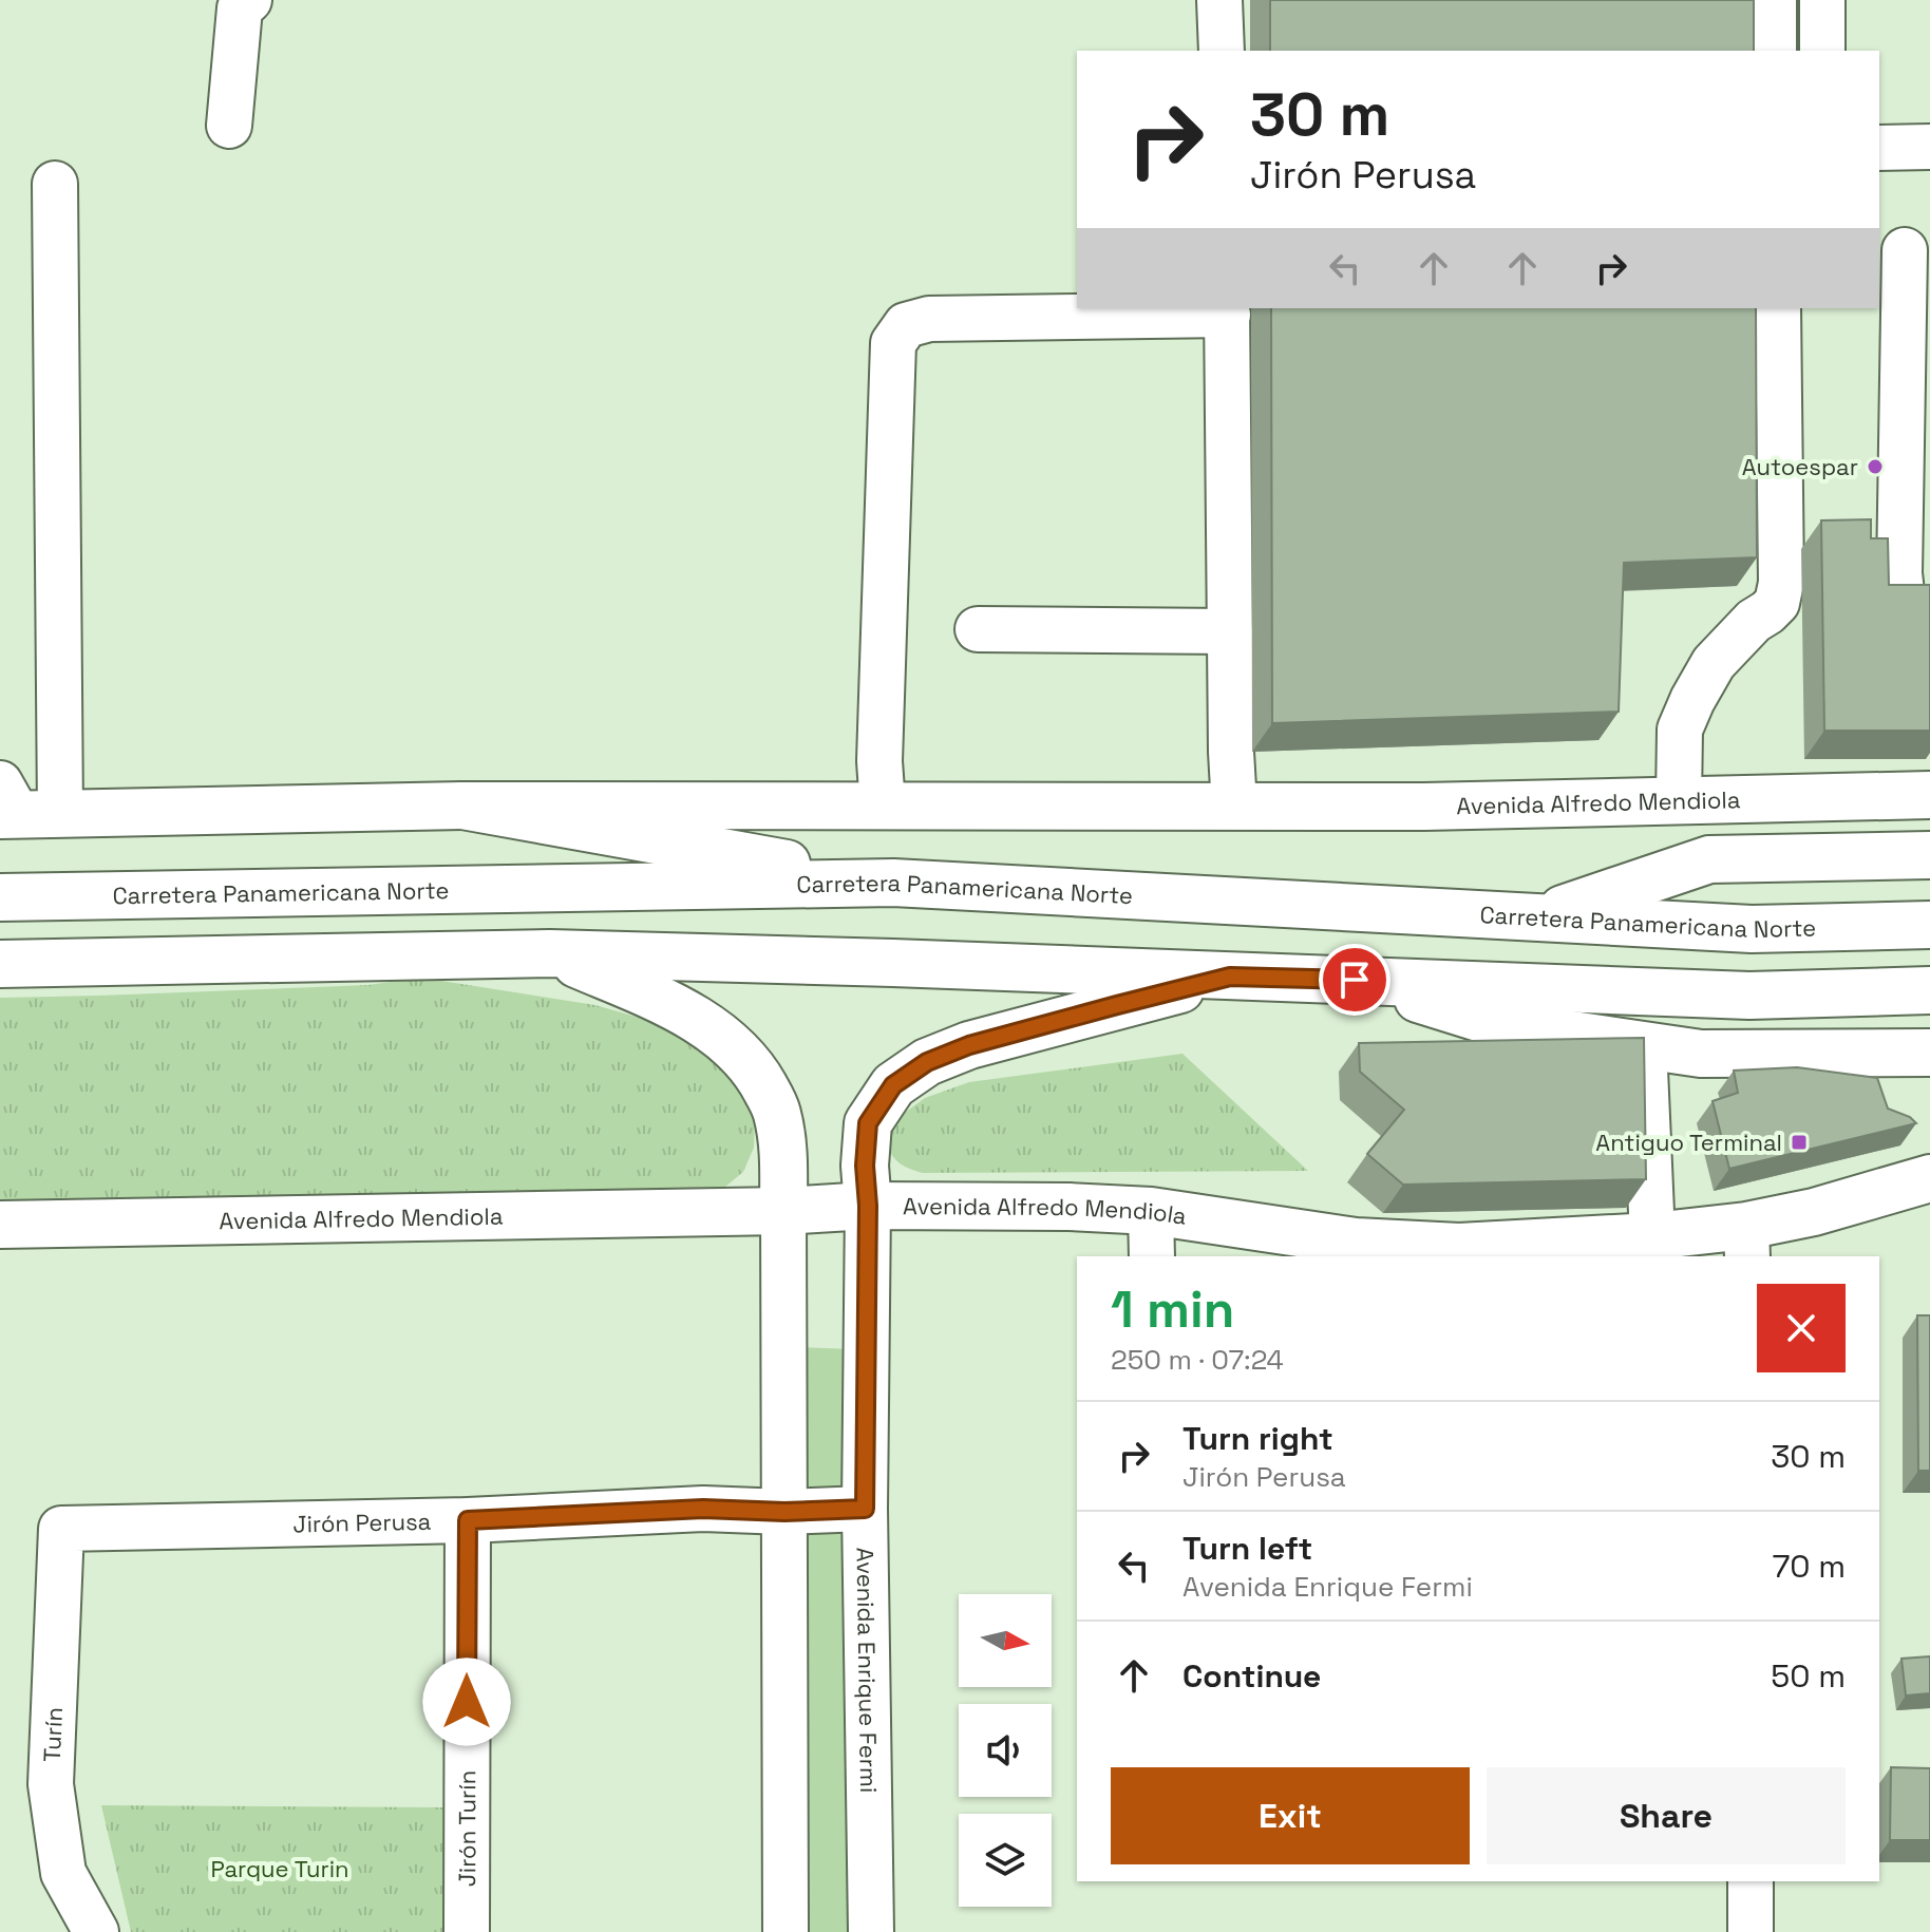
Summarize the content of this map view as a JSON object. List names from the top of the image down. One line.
{"streets":{"main road":["Avenida Alfredo Mendiola","Carretera Panamericana Norte"],"street":["Jirón Perusa","Avenida Enrique Fermi","Turín","Jirón Turín"]},"crossings":[["Avenida Alfredo Mendiola","Avenida Enrique Fermi"],["Jirón Perusa","Avenida Enrique Fermi"],["Jirón Perusa","Turín"],["Jirón Perusa","Jirón Turín"]],"parks":["Parque Turin"],"places":{"other":["Autoespar"],"transit":["Antiguo Terminal"]},"north":"right","page":{"turn":["30 m","Jirón Perusa"],"heading":["1 min","250 m · 07:24"],"list":[{"name":"Turn right","note":"Jirón Perusa","value":"30 m"},{"name":"Turn left","note":"Avenida Enrique Fermi","value":"70 m"},{"name":"Continue","value":"50 m"}],"buttons":["Exit","Share"]}}
